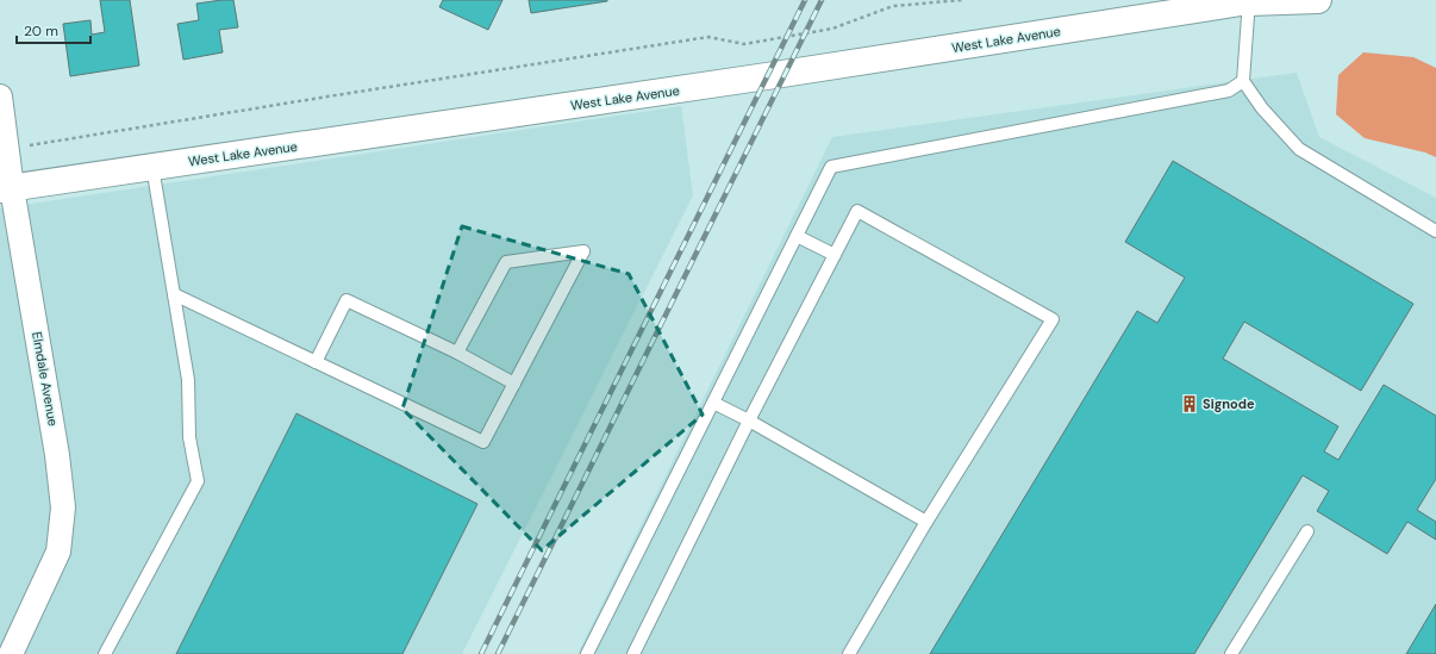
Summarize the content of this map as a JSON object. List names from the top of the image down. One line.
{"streets":{"street":["West Lake Avenue","Elmdale Avenue"]},"crossings":[["West Lake Avenue","Elmdale Avenue"]],"places":{"building":["Signode"]},"scale_bar":"20 m"}
